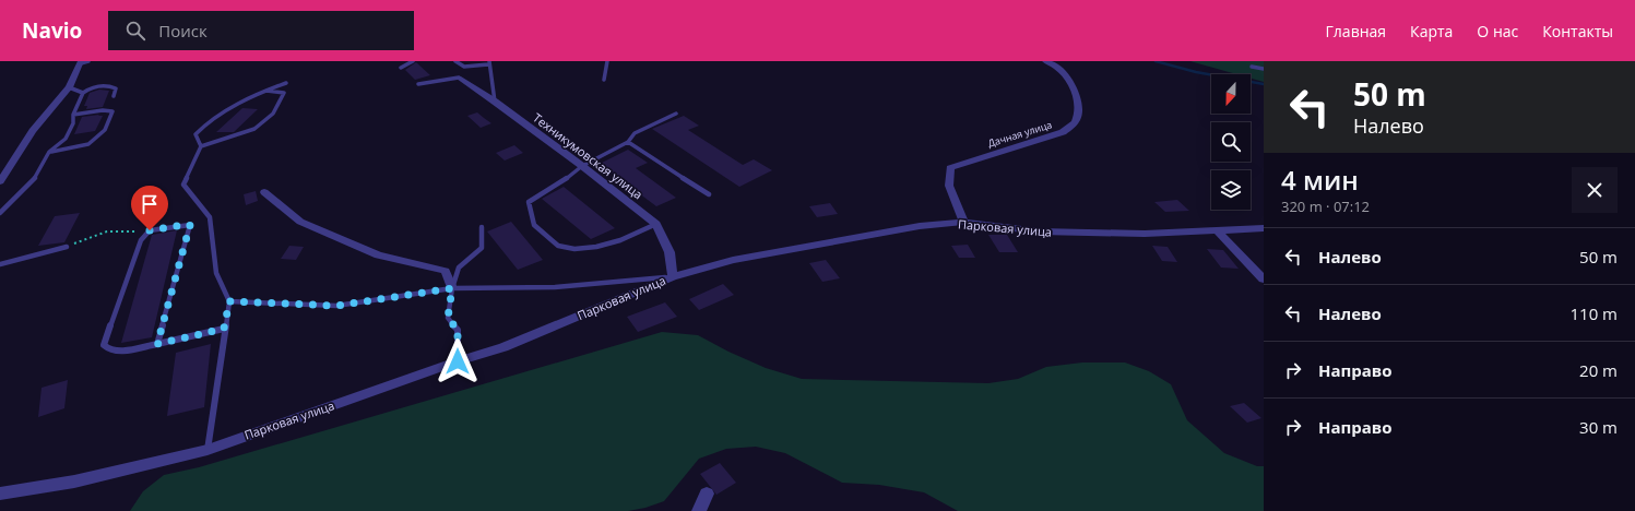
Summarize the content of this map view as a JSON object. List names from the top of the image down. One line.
{"streets":{"street":["Дачная улица","Техникумовская улица","Парковая улица"]},"crossings":[["Дачная улица","Парковая улица"],["Техникумовская улица","Парковая улица"]],"north":"bottom","page":{"header":"Navio","search":"Поиск","nav":["Главная","Карта","О нас","Контакты"],"turn":["50 m","Налево"],"heading":["4 мин","320 m · 07:12"],"list":[{"name":"Налево","value":"50 m"},{"name":"Налево","value":"110 m"},{"name":"Направо","value":"20 m"},{"name":"Направо","value":"30 m"}]}}
